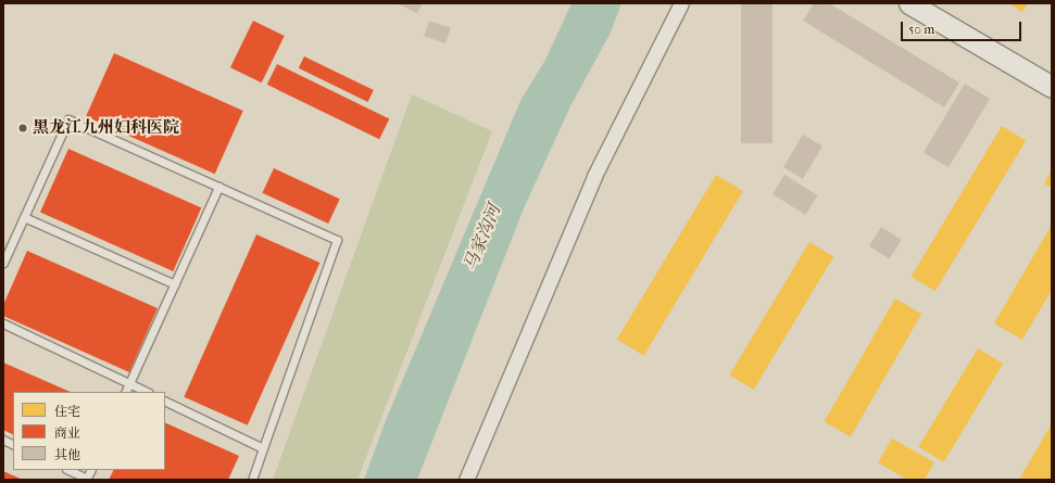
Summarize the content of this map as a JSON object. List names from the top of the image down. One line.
{"water":["马家沟河"],"places":["黑龙江九州妇科医院"],"legend":["住宅","商业","其他"],"scale_bar":"50 m"}
